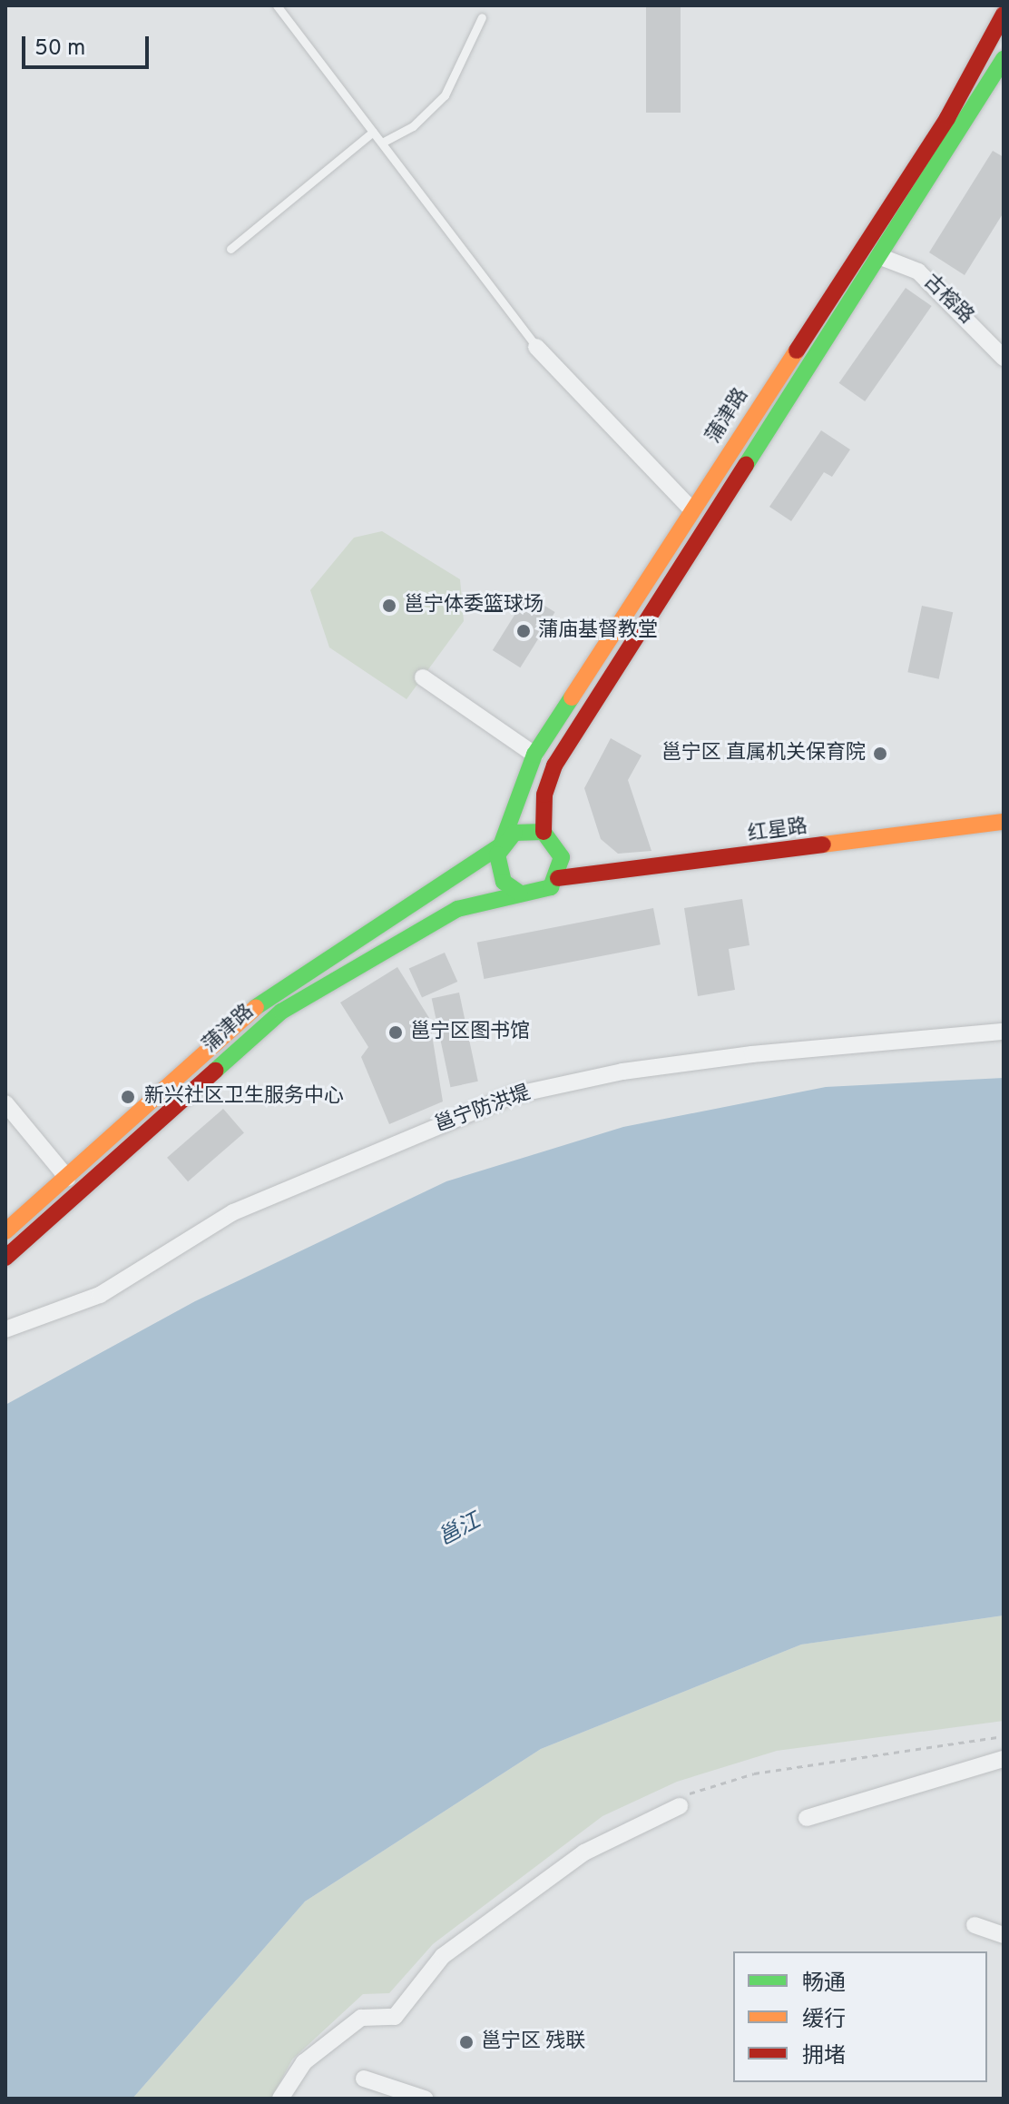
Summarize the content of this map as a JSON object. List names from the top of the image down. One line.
{"streets":{"main road":["蒲津路","红星路"],"street":["古榕路","邕宁防洪堤"]},"crossings":[["蒲津路","红星路"]],"water":["邕江"],"places":["邕宁体委篮球场","蒲庙基督教堂","邕宁区 直属机关保育院","邕宁区图书馆","新兴社区卫生服务中心","邕宁区 残联"],"legend":["畅通","缓行","拥堵"],"scale_bar":"50 m"}
